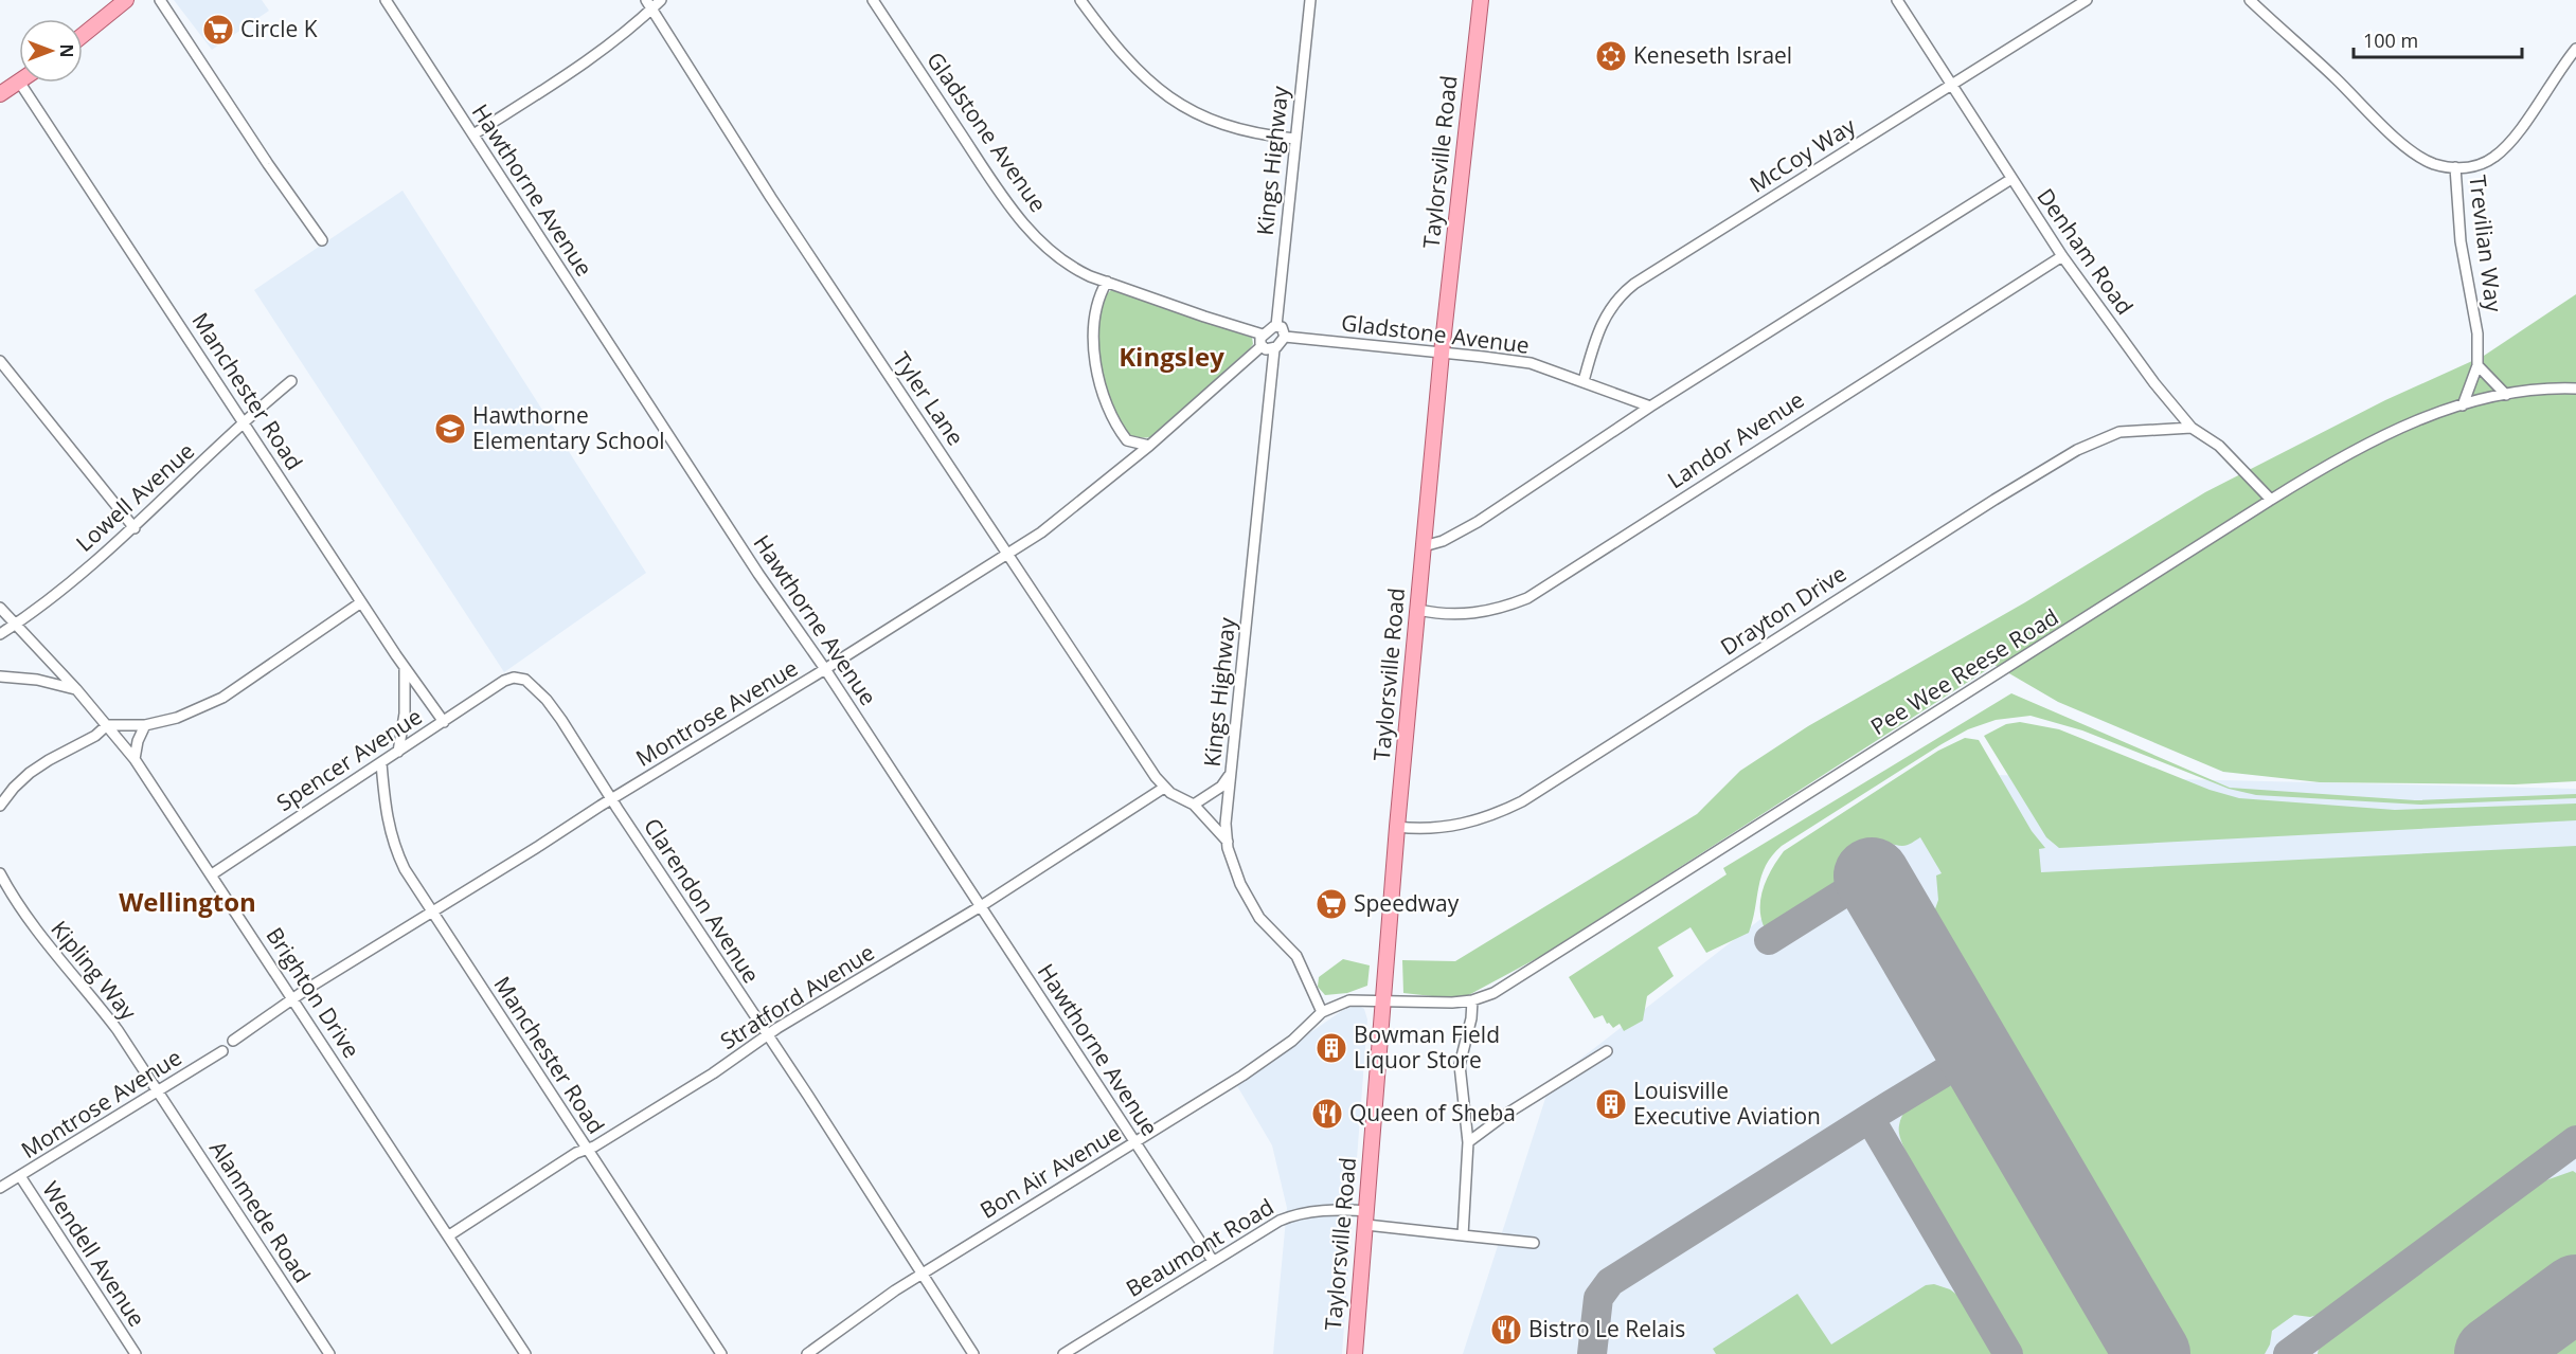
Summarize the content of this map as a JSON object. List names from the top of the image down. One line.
{"streets":{"main road":["Taylorsville Road"],"street":["Gladstone Avenue","McCoy Way","Kings Highway","Hawthorne Avenue","Trevilian Way","Denham Road","Manchester Road","Tyler Lane","Landor Avenue","Lowell Avenue","Drayton Drive","Pee Wee Reese Road","Montrose Avenue","Spencer Avenue","Clarendon Avenue","Kipling Way","Brighton Drive","Stratford Avenue","Bon Air Avenue","Alanmede Road","Beaumont Road","Wendell Avenue"]},"crossings":[["Gladstone Avenue","McCoy Way"],["Gladstone Avenue","Kings Highway"],["Gladstone Avenue","Taylorsville Road"],["Gladstone Avenue","Montrose Avenue"],["McCoy Way","Denham Road"],["Kings Highway","Tyler Lane"],["Kings Highway","Montrose Avenue"],["Kings Highway","Bon Air Avenue"],["Taylorsville Road","Landor Avenue"],["Taylorsville Road","Drayton Drive"],["Taylorsville Road","Pee Wee Reese Road"],["Taylorsville Road","Bon Air Avenue"],["Taylorsville Road","Beaumont Road"],["Hawthorne Avenue","Montrose Avenue"],["Hawthorne Avenue","Stratford Avenue"],["Hawthorne Avenue","Bon Air Avenue"],["Hawthorne Avenue","Beaumont Road"],["Trevilian Way","Pee Wee Reese Road"],["Denham Road","Landor Avenue"],["Denham Road","Drayton Drive"],["Denham Road","Pee Wee Reese Road"],["Manchester Road","Lowell Avenue"],["Manchester Road","Montrose Avenue"],["Manchester Road","Spencer Avenue"],["Manchester Road","Stratford Avenue"],["Tyler Lane","Montrose Avenue"],["Tyler Lane","Stratford Avenue"],["Lowell Avenue","Brighton Drive"],["Pee Wee Reese Road","Bon Air Avenue"],["Montrose Avenue","Clarendon Avenue"],["Montrose Avenue","Kipling Way"],["Montrose Avenue","Brighton Drive"],["Montrose Avenue","Alanmede Road"],["Montrose Avenue","Wendell Avenue"],["Spencer Avenue","Clarendon Avenue"],["Spencer Avenue","Brighton Drive"],["Clarendon Avenue","Stratford Avenue"],["Clarendon Avenue","Bon Air Avenue"],["Kipling Way","Alanmede Road"],["Brighton Drive","Stratford Avenue"]],"districts":["Kingsley","Wellington"],"places":{"supermarket":["Circle K","Speedway"],"synagogue":["Keneseth Israel"],"school or university":["Hawthorne Elementary School"],"building":["Bowman Field Liquor Store","Louisville Executive Aviation"],"restaurant":["Queen of Sheba","Bistro Le Relais"]},"scale_bar":"100 m","north":"right"}
